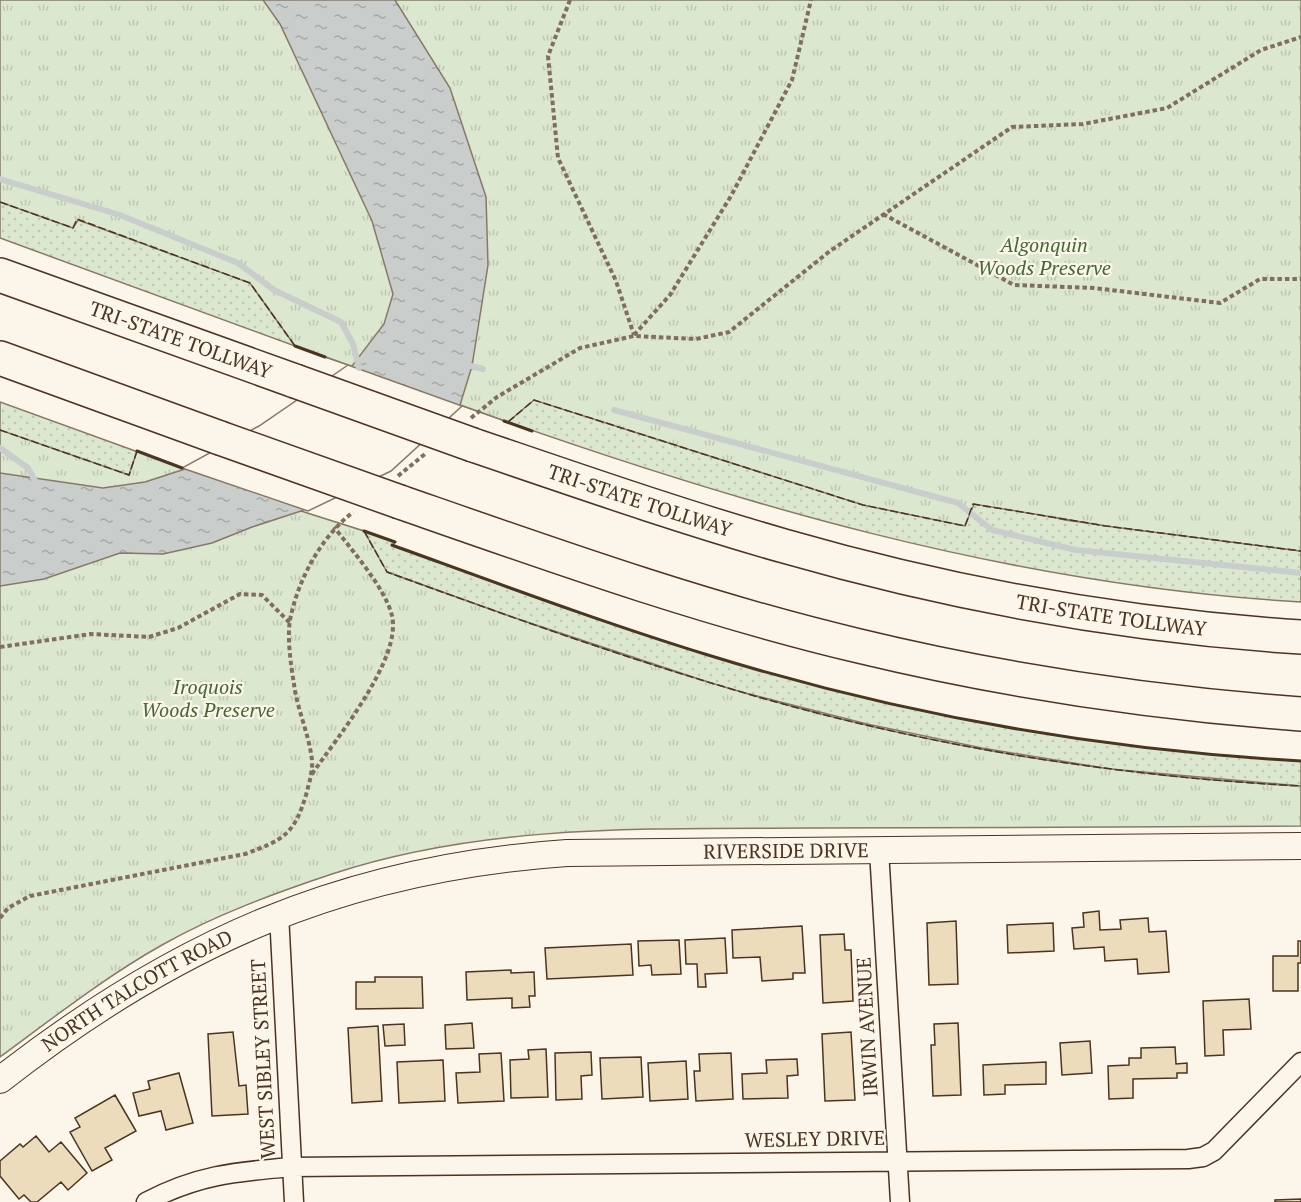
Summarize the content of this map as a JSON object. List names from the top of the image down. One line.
{"streets":{"highway":["TRI-STATE TOLLWAY"],"main road":["RIVERSIDE DRIVE","NORTH TALCOTT ROAD"],"street":["IRWIN AVENUE","WEST SIBLEY STREET","WESLEY DRIVE"]},"crossings":[["RIVERSIDE DRIVE","NORTH TALCOTT ROAD"],["RIVERSIDE DRIVE","IRWIN AVENUE"],["RIVERSIDE DRIVE","WEST SIBLEY STREET"],["NORTH TALCOTT ROAD","WEST SIBLEY STREET"],["IRWIN AVENUE","WESLEY DRIVE"],["WEST SIBLEY STREET","WESLEY DRIVE"]],"parks":["Algonquin Woods Preserve","Iroquois Woods Preserve"]}
